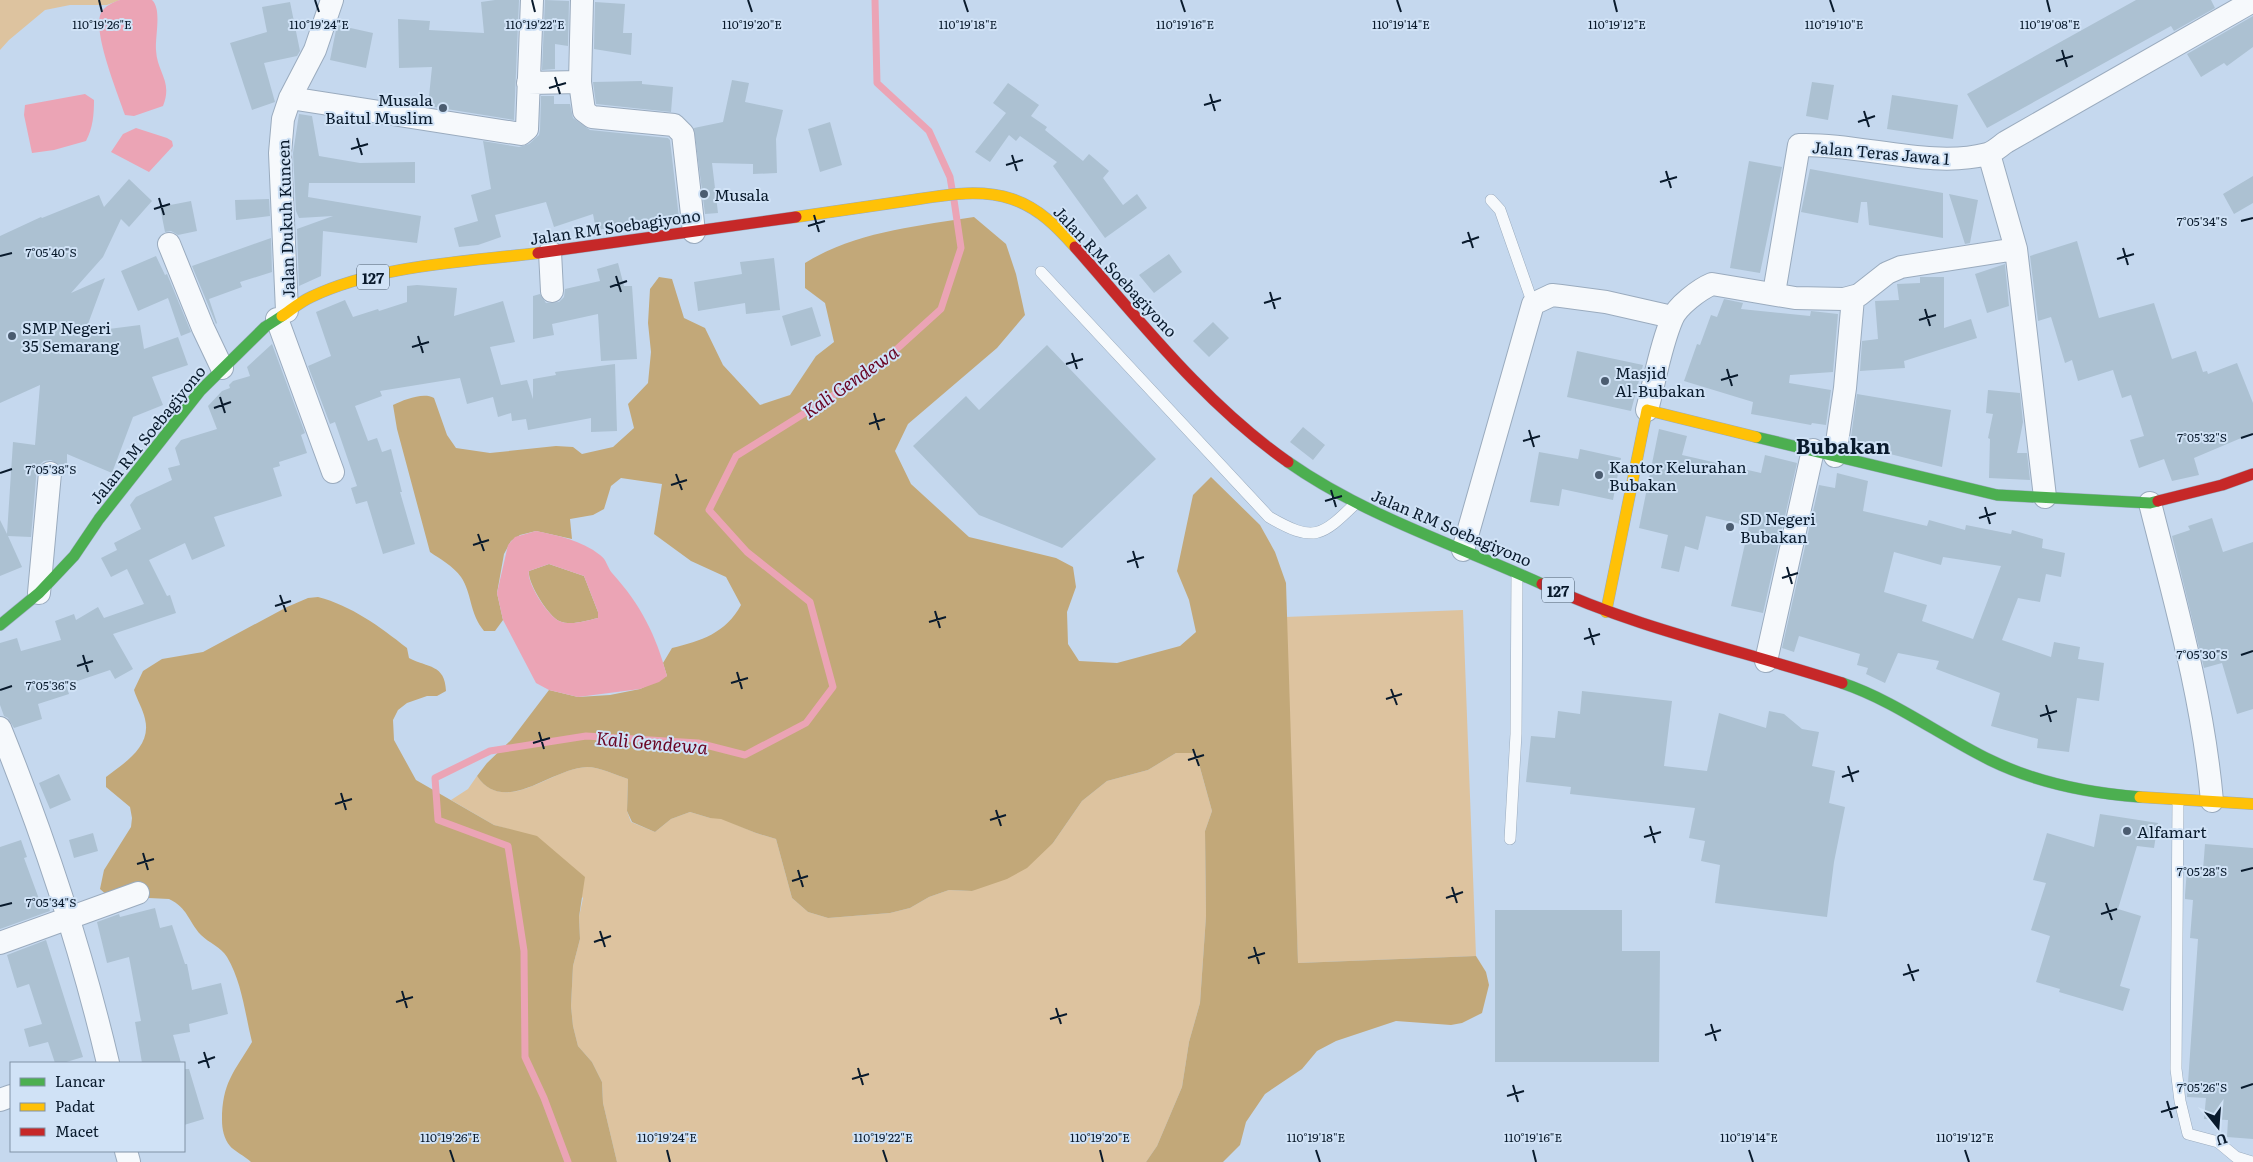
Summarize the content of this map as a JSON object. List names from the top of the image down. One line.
{"streets":{"main road":["Jalan RM Soebagiyono","127"],"street":["Jalan Teras Jawa 1","Jalan Dukuh Kuncen"]},"crossings":[["Jalan Dukuh Kuncen","Jalan RM Soebagiyono"]],"districts":["Bubakan"],"water":["Kali Gendewa"],"places":["Musala Baitul Muslim","Musala","SMP Negeri 35 Semarang","Masjid Al-Bubakan","Kantor Kelurahan Bubakan","SD Negeri Bubakan","Alfamart"],"legend":["Lancar","Padat","Macet"],"north":"bottom","coordinates":["110°19'26\"E","110°19'24\"E","110°19'22\"E","110°19'20\"E","110°19'18\"E","110°19'16\"E","110°19'14\"E","110°19'12\"E","110°19'10\"E","110°19'08\"E","7°05'34\"S","7°05'40\"S","7°05'32\"S","7°05'38\"S","7°05'30\"S","7°05'36\"S","7°05'28\"S","7°05'26\"S"]}
